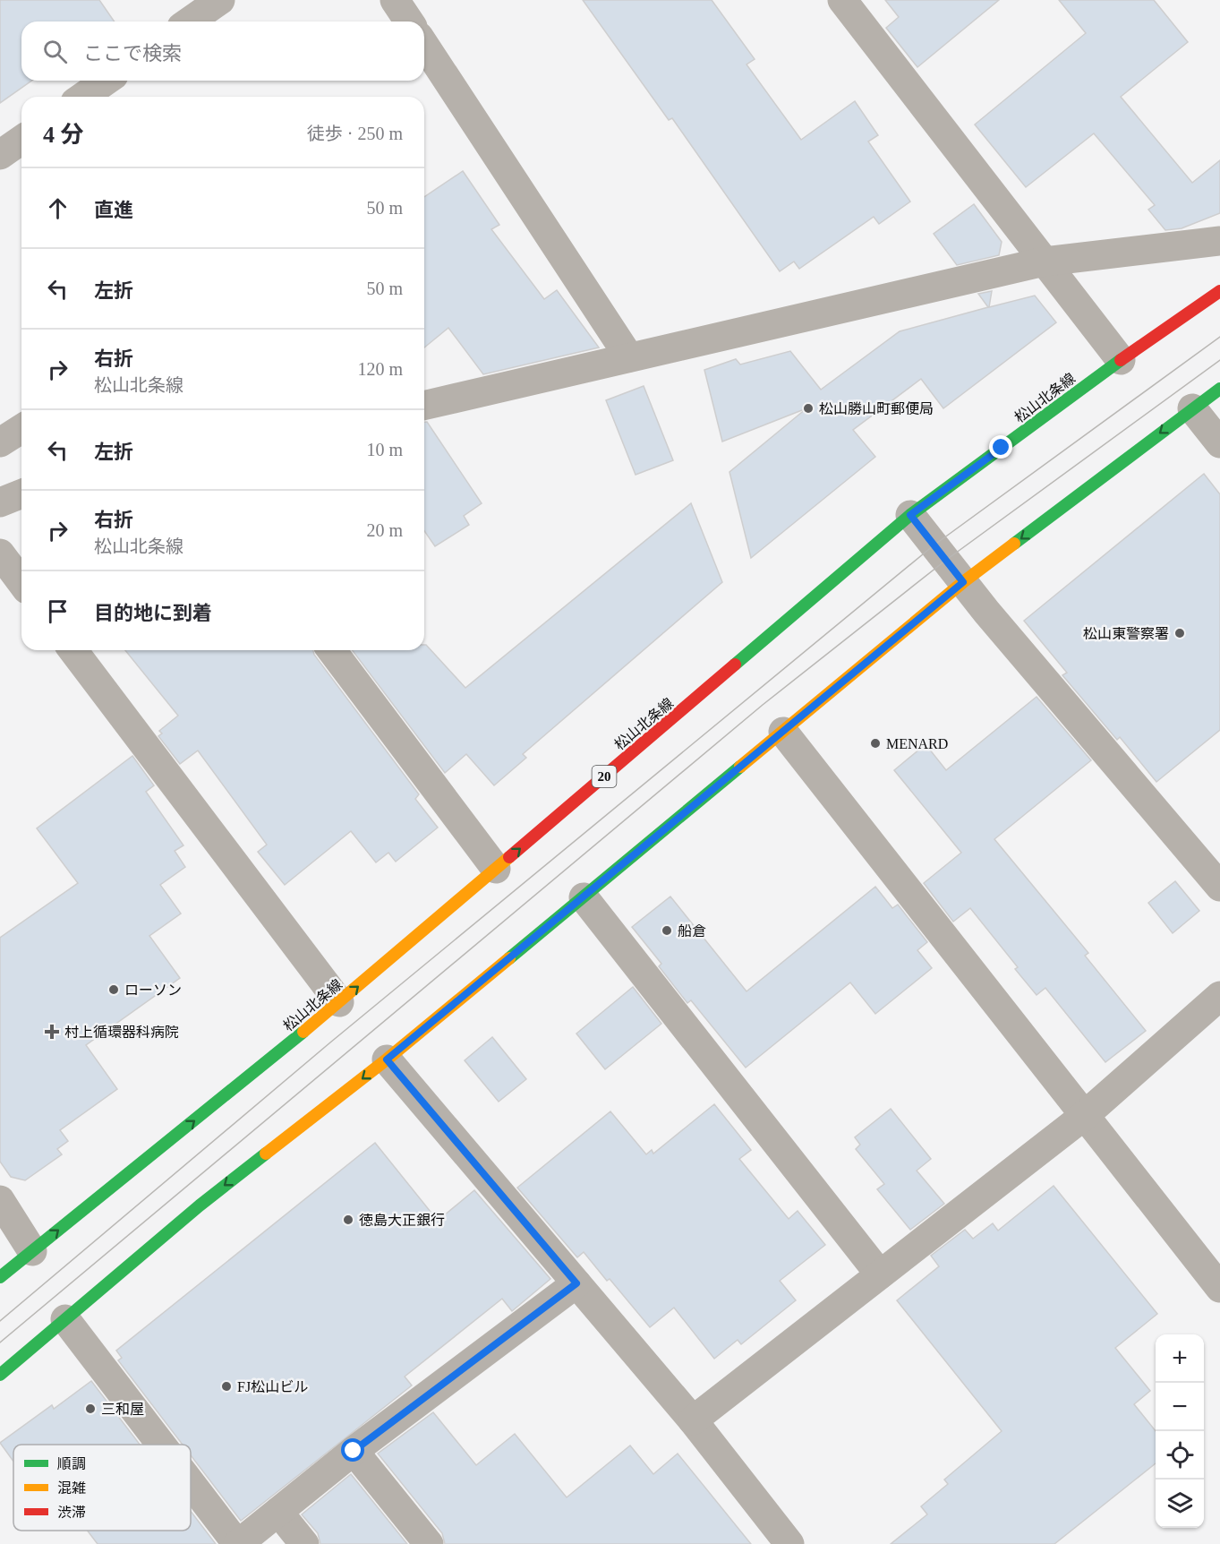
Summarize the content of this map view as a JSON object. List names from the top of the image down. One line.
{"streets":{"main road":["松山北条線","20"]},"places":{"other":["松山勝山町郵便局","松山東警察署","MENARD","船倉","ローソン","徳島大正銀行","FJ松山ビル","三和屋"],"health":["村上循環器科病院"]},"legend":["順調","混雑","渋滞"],"page":{"search":"ここで検索","heading":["4 分","徒歩 · 250 m"],"list":[["直進","50 m"],["左折","50 m"],["右折","松山北条線","120 m"],["左折","10 m"],["右折","松山北条線","20 m"],"目的地に到着"],"map_buttons":["+","−"]}}
